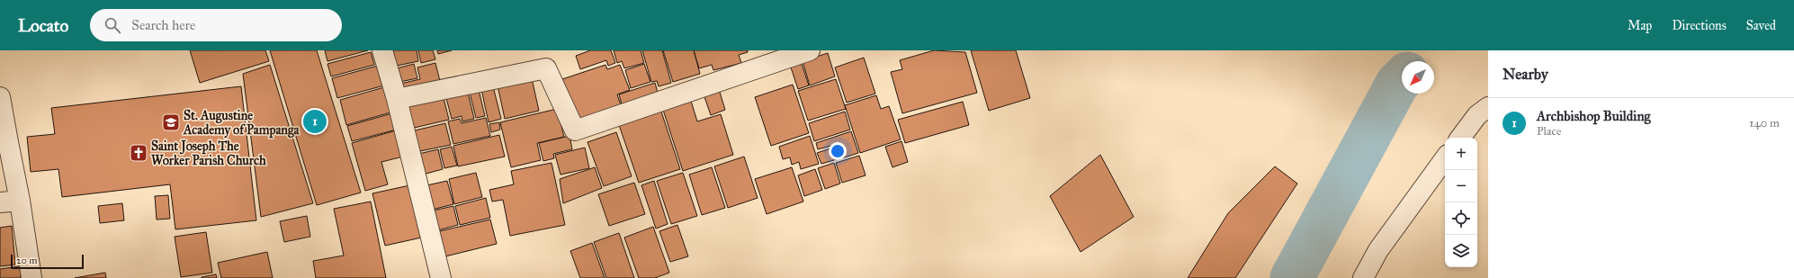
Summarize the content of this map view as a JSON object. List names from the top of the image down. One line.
{"places":{"school or university":["St. Augustine Academy of Pampanga"],"church":["Saint Joseph The Worker Parish Church"]},"scale_bar":"20 m","north":"bottom left","page":{"header":"Locato","search":"Search here","nav":["Map","Directions","Saved"],"heading":"Nearby","list":[{"mark":"1","name":"Archbishop Building","note":"Place","value":"140 m"}],"pins":"1","map_buttons":["+","−"],"scale":"20 m"}}
